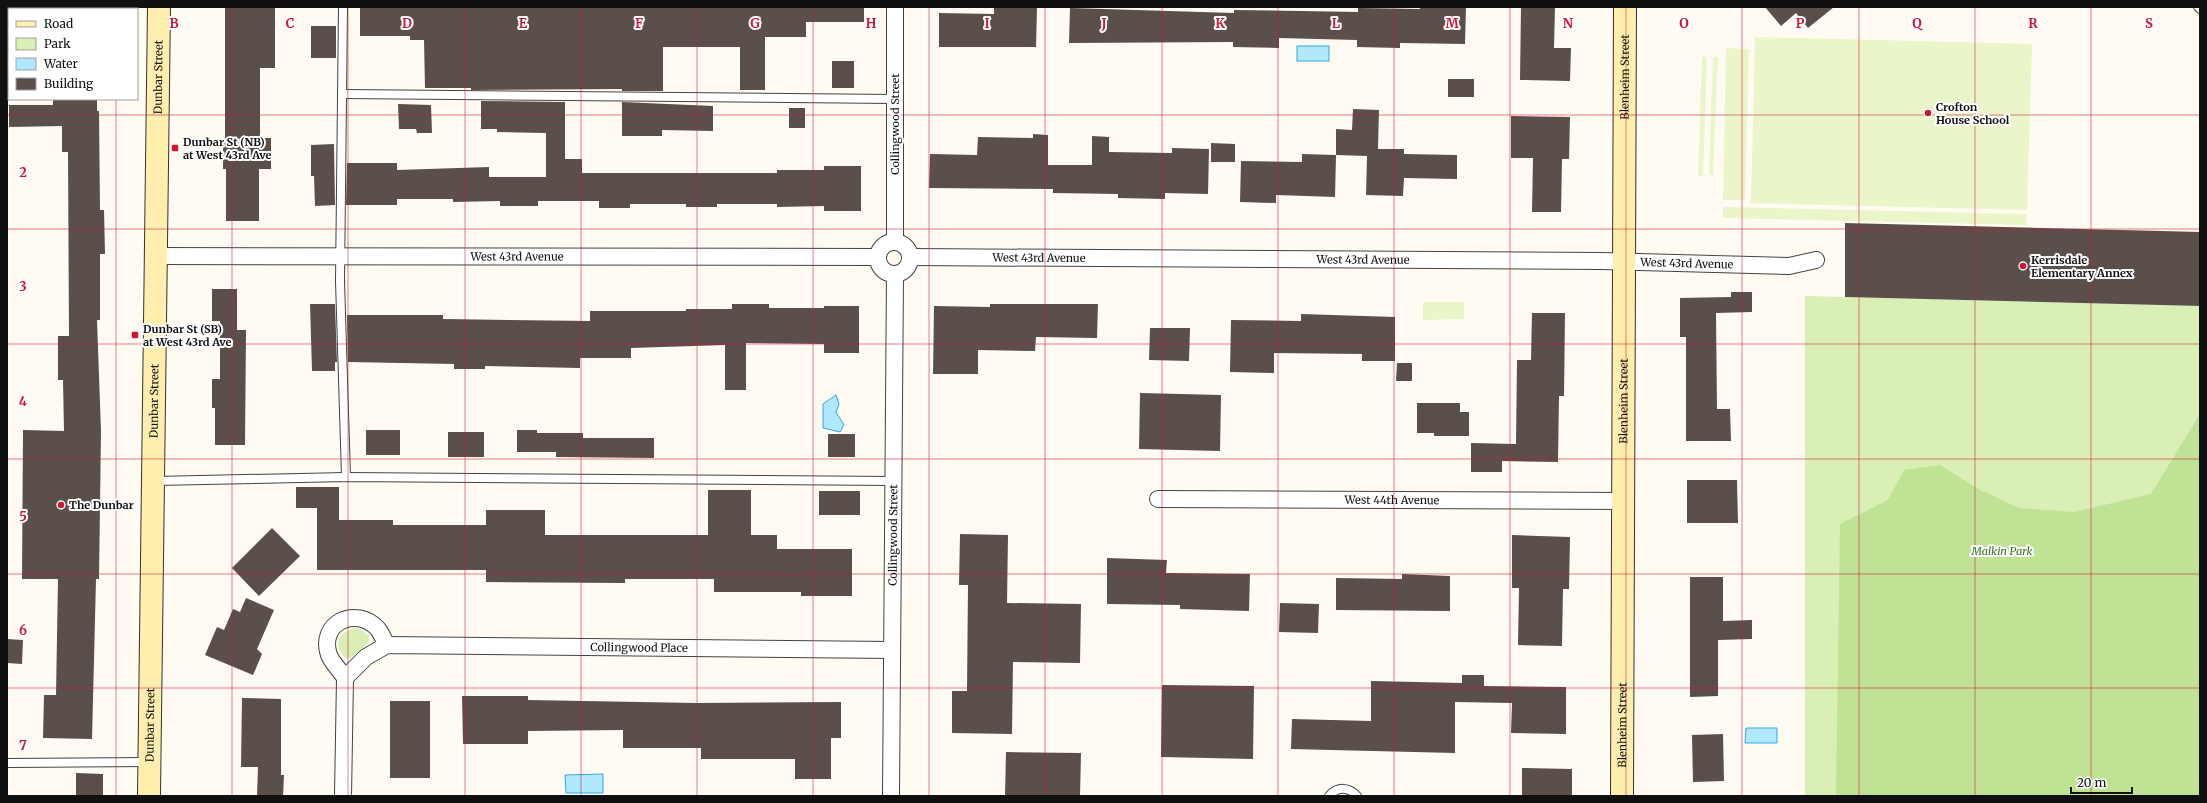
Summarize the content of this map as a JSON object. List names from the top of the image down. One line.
{"streets":{"main road":["Dunbar Street","Blenheim Street"],"street":["Collingwood Street","West 43rd Avenue","West 44th Avenue","Collingwood Place"]},"crossings":[["Dunbar Street","West 43rd Avenue"],["Blenheim Street","West 43rd Avenue"],["Blenheim Street","West 44th Avenue"],["Collingwood Street","West 43rd Avenue"],["Collingwood Street","Collingwood Place"]],"parks":["Malkin Park"],"places":{"other":["Crofton House School","Kerrisdale Elementary Annex","The Dunbar"],"transit":["Dunbar St (NB) at West 43rd Ave","Dunbar St (SB) at West 43rd Ave"]},"legend":["Road","Park","Water","Building"],"scale_bar":"20 m","grid":{"columns":["B","C","D","E","F","G","H","I","J","K","L","M","N","O","P","Q","R","S"],"rows":["2","3","4","5","6","7"]}}
